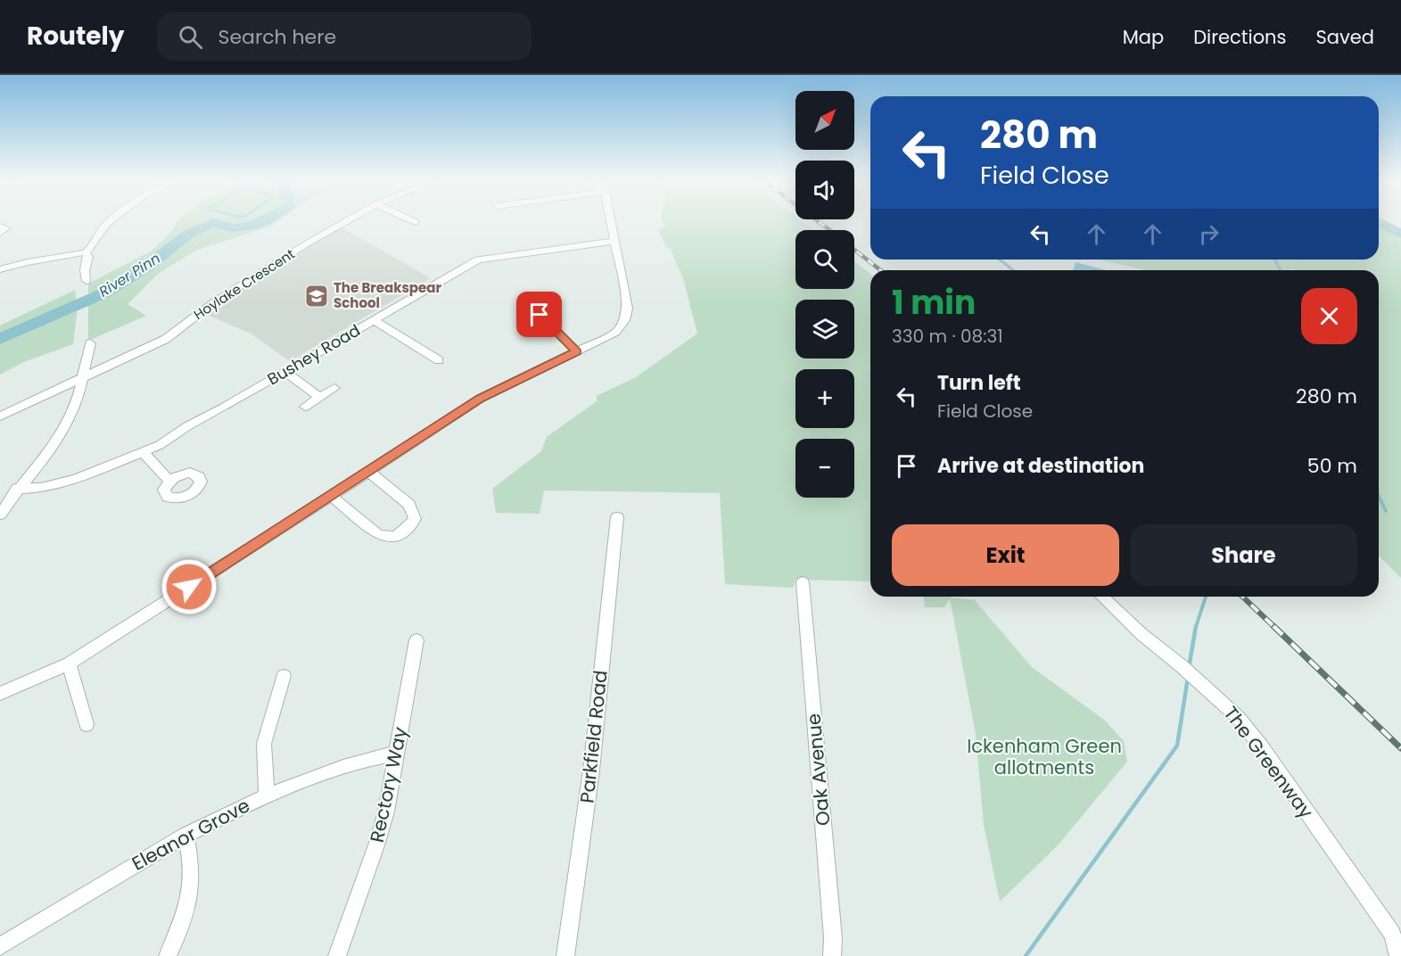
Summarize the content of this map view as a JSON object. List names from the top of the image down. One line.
{"streets":{"street":["Hoylake Crescent","Bushey Road","Parkfield Road","The Greenway","Oak Avenue","Rectory Way","Eleanor Grove"]},"crossings":[["Rectory Way","Eleanor Grove"]],"water":["River Pinn"],"parks":["Ickenham Green allotments"],"places":{"school or university":["The Breakspear School"]},"north":"top right","page":{"header":"Routely","search":"Search here","nav":["Map","Directions","Saved"],"map_buttons":["+","−"],"turn":["280 m","Field Close"],"heading":["1 min","330 m · 08:31"],"list":[{"name":"Turn left","note":"Field Close","value":"280 m"},{"name":"Arrive at destination","value":"50 m"}],"buttons":["Exit","Share"]}}
